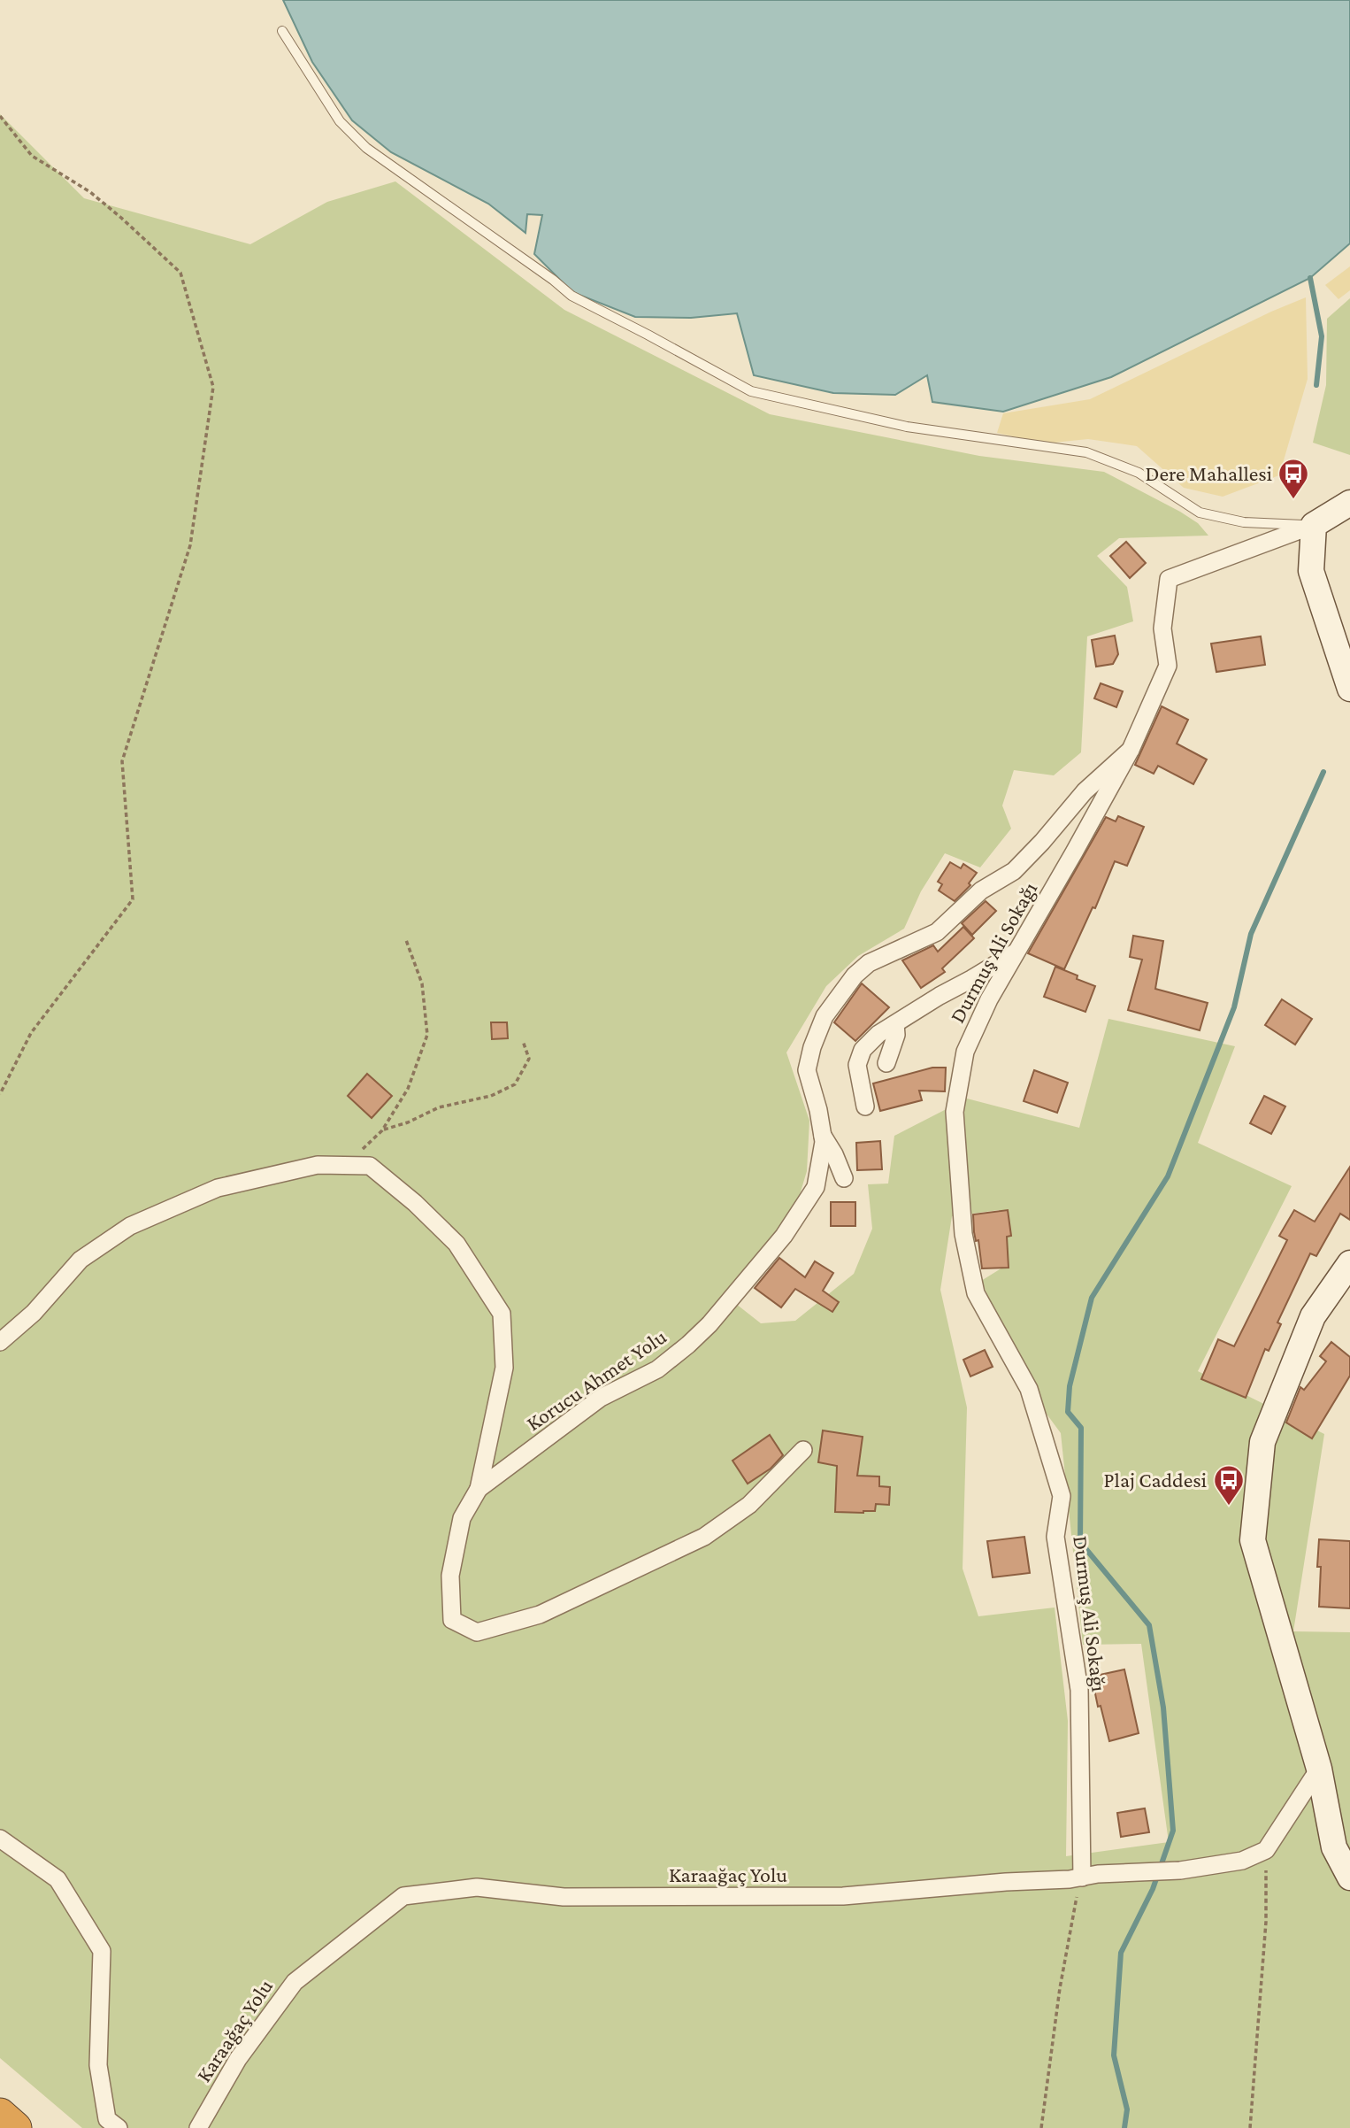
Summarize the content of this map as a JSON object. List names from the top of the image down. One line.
{"streets":{"street":["Durmuş Ali Sokağı","Korucu Ahmet Yolu","Karaağaç Yolu"]},"crossings":[["Durmuş Ali Sokağı","Korucu Ahmet Yolu"],["Durmuş Ali Sokağı","Karaağaç Yolu"]],"places":{"bus stop":["Dere Mahallesi","Plaj Caddesi"]}}
